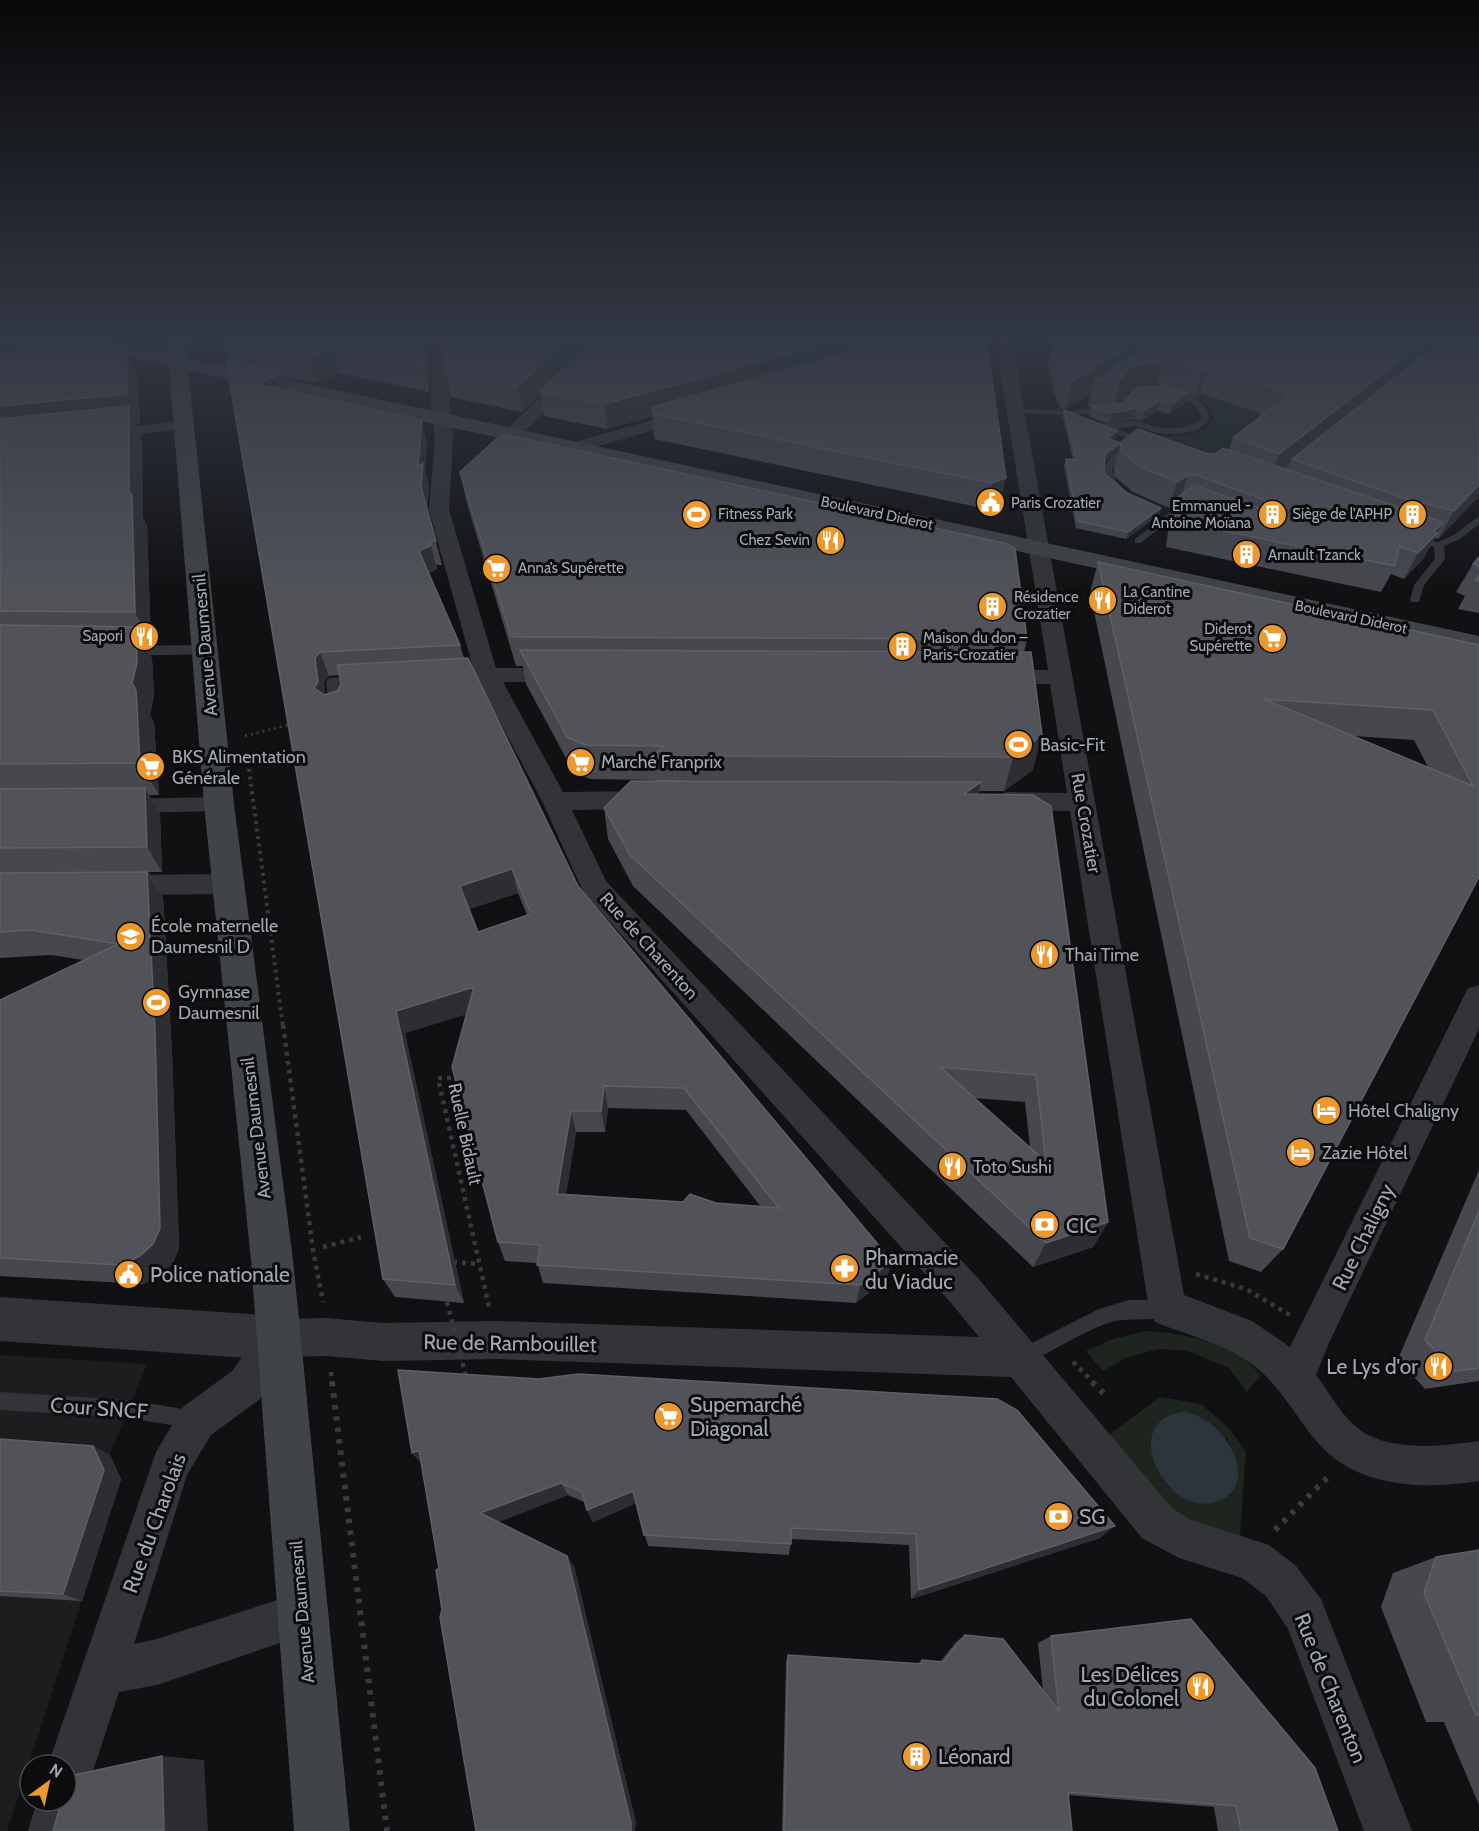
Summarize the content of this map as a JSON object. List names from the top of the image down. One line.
{"streets":{"main road":["Boulevard Diderot","Avenue Daumesnil"],"street":["Rue Crozatier","Rue de Charenton","Rue Chaligny","Rue de Rambouillet","Rue du Charolais"],"lane":["Cour SNCF"],"path":["Ruelle Bidault"]},"crossings":[["Boulevard Diderot","Rue Crozatier"],["Avenue Daumesnil","Rue de Rambouillet"],["Avenue Daumesnil","Rue du Charolais"],["Rue de Charenton","Rue de Rambouillet"],["Ruelle Bidault","Rue de Rambouillet"],["Rue de Rambouillet","Rue du Charolais"],["Cour SNCF","Rue du Charolais"]],"places":{"public building":["Paris Crozatier","Police nationale"],"sports":["Fitness Park","Basic-Fit","Gymnase Daumesnil"],"building":["Siège de l'APHP","Emmanuel - Antoine Moïana","Arnault Tzanck","Résidence Crozatier","Maison du don – Paris-Crozatier","Léonard"],"restaurant":["Chez Sevin","La Cantine Diderot","Sapori","Thai Time","Toto Sushi","Le Lys d'or","Les Délices du Colonel"],"supermarket":["Anna’s Supérette","Diderot Supérette","Marché Franprix","BKS Alimentation Générale","Supemarché Diagonal"],"school or university":["École maternelle Daumesnil D"],"hotel":["Hôtel Chaligny","Zazie Hôtel"],"bank":["CIC","SG"],"pharmacy":["Pharmacie du Viaduc"]},"north":"top right"}
